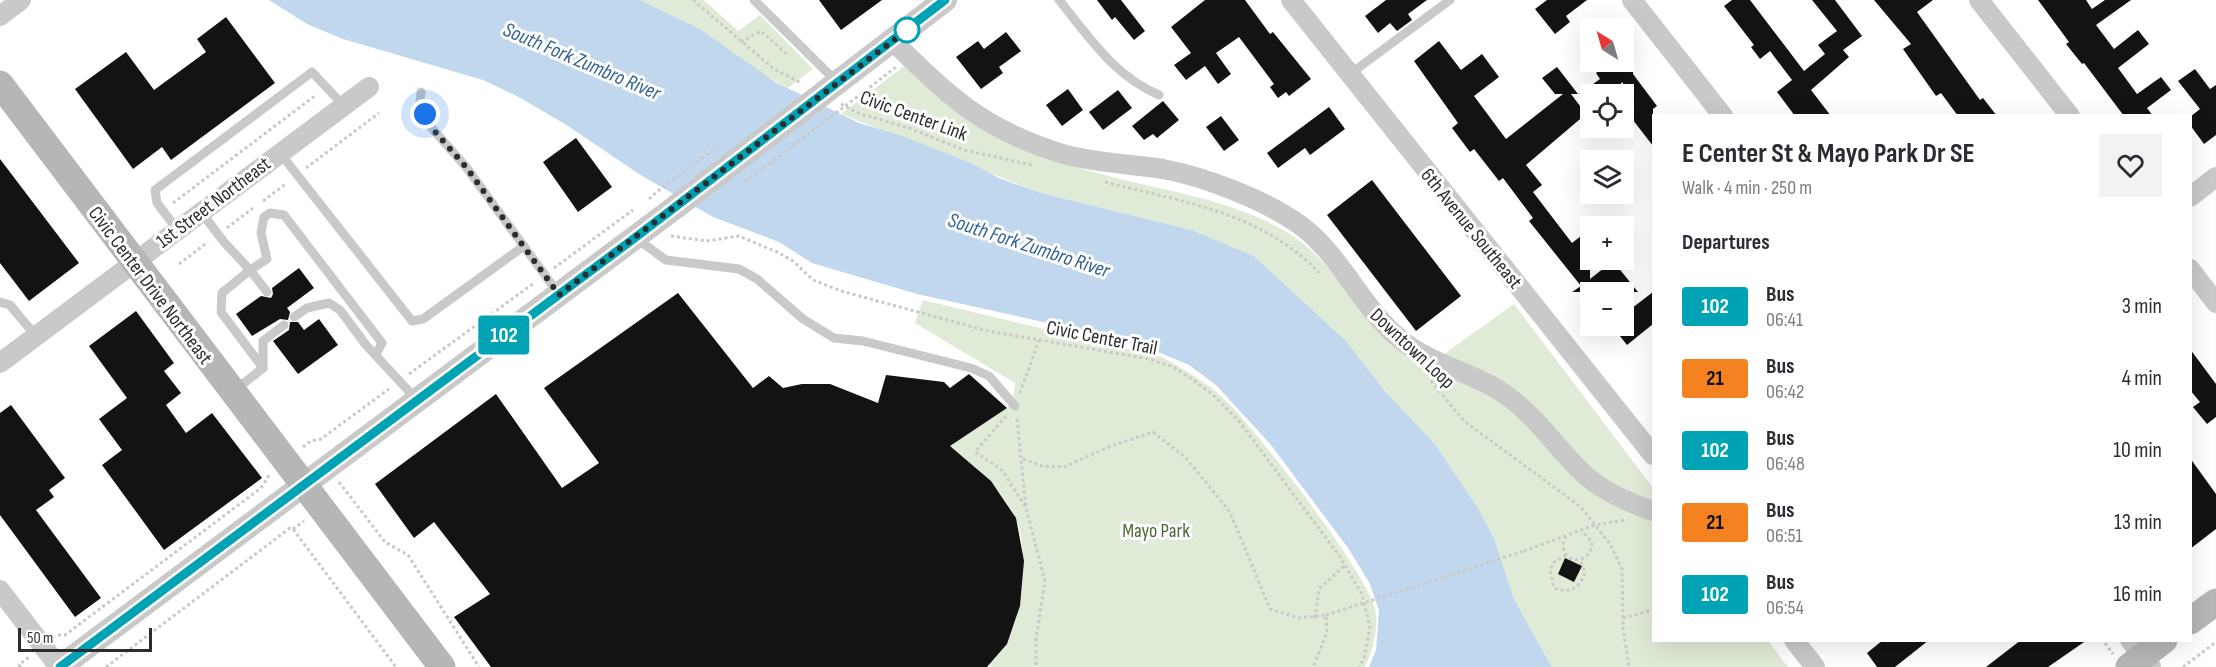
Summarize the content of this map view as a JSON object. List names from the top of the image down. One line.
{"streets":{"main road":["Civic Center Drive Northeast"],"street":["1st Street Northeast","6th Avenue Southeast"],"path":["Civic Center Link","Civic Center Trail","Downtown Loop"]},"crossings":[["1st Street Northeast","Civic Center Drive Northeast"]],"water":["South Fork Zumbro River"],"parks":["Mayo Park"],"lines":["bus line 102"],"scale_bar":"50 m","north":"top left","page":{"on_map":"102","map_buttons":["+","−"],"heading":[["E Center St & Mayo Park Dr SE","Walk · 4 min · 250 m"],"Departures"],"list":[{"mark":"102","name":"Bus","note":"06:41","value":"3 min"},{"mark":"21","name":"Bus","note":"06:42","value":"4 min"},{"mark":"102","name":"Bus","note":"06:48","value":"10 min"},{"mark":"21","name":"Bus","note":"06:51","value":"13 min"},{"mark":"102","name":"Bus","note":"06:54","value":"16 min"}],"scale":"50 m"}}
